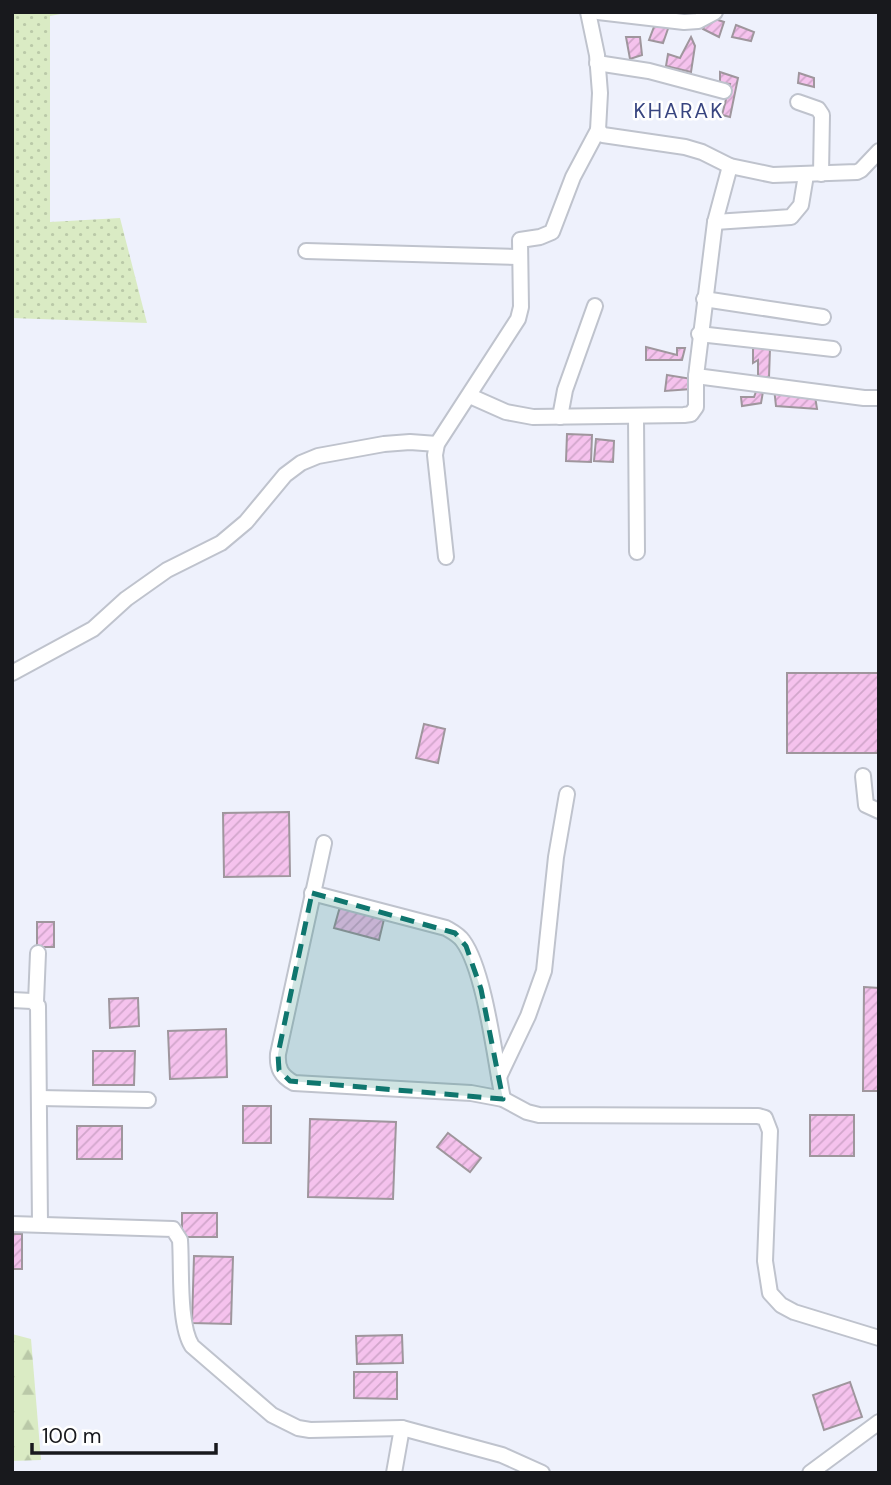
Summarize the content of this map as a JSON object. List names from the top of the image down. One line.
{"districts":["KHARAK"],"scale_bar":"100 m"}
